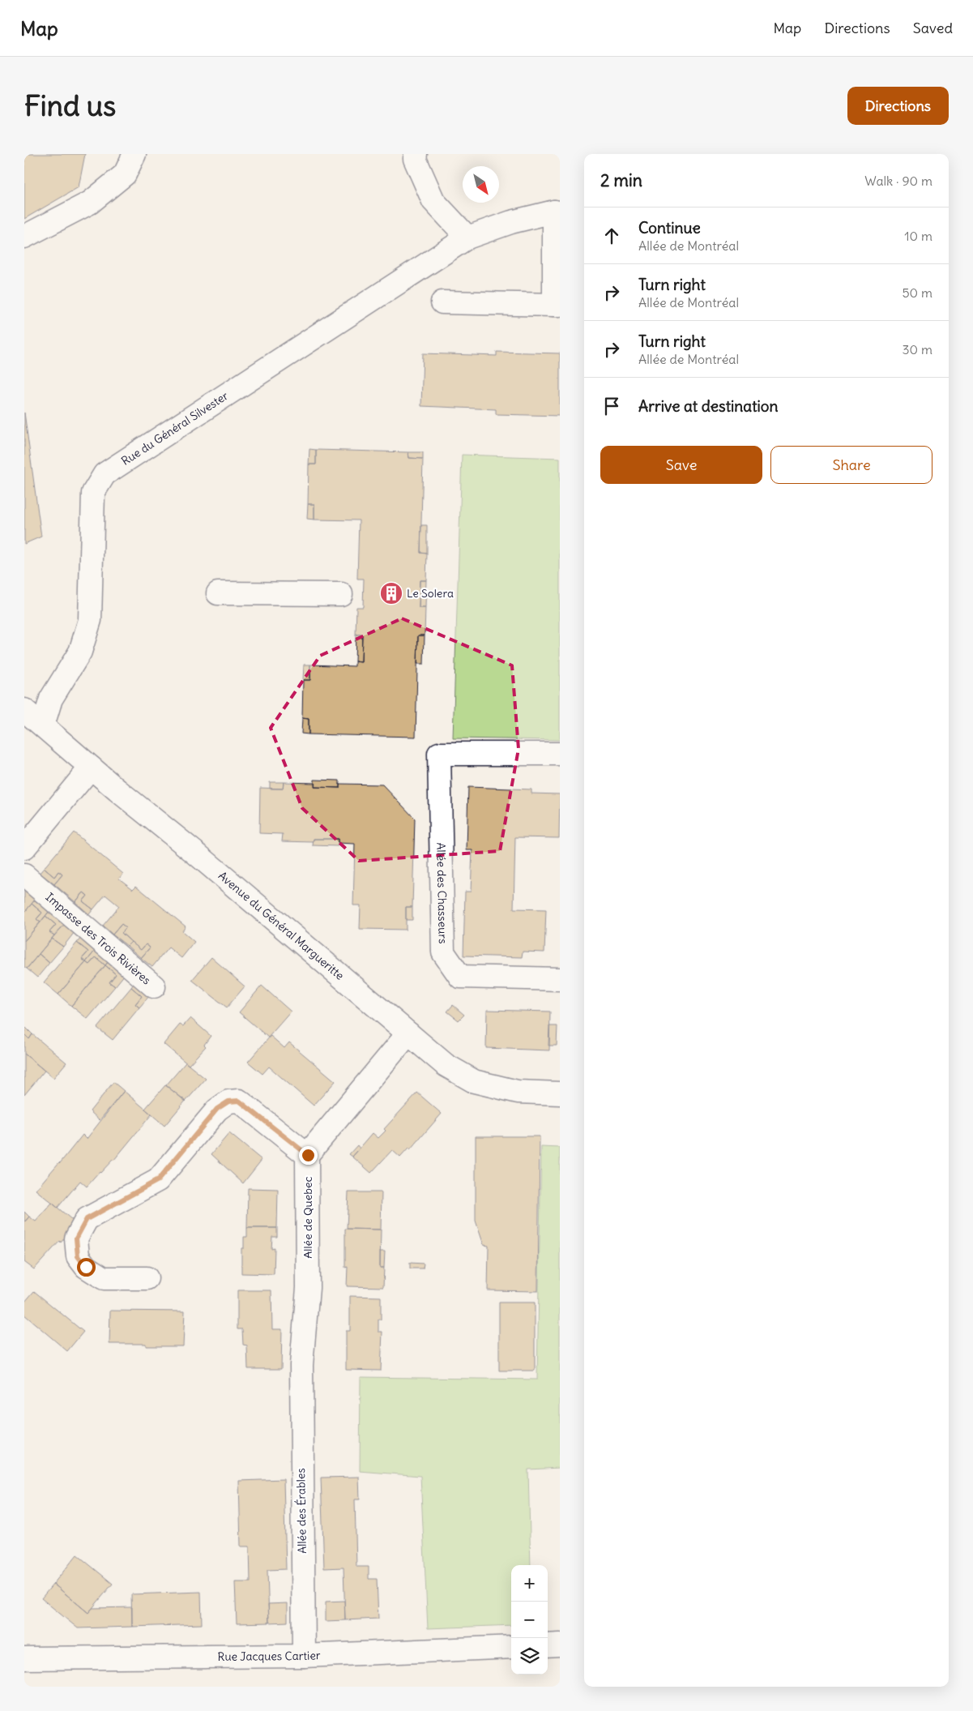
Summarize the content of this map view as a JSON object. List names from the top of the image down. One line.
{"streets":{"street":["Rue du Général Silvester","Allée des Chasseurs","Avenue du Général Margueritte","Impasse des Trois Rivières","Allée de Quebec","Allée des Érables","Rue Jacques Cartier"]},"crossings":[["Rue du Général Silvester","Avenue du Général Margueritte"],["Allée de Quebec","Allée des Érables"],["Allée des Érables","Rue Jacques Cartier"]],"places":{"building":["Le Solera"]},"north":"bottom right","page":{"header":"Map","nav":["Map","Directions","Saved"],"buttons":["Directions",["Save","Share"]],"title":"Find us","heading":["2 min","Walk · 90 m"],"list":[["Continue","Allée de Montréal","10 m"],["Turn right","Allée de Montréal","50 m"],["Turn right","Allée de Montréal","30 m"],"Arrive at destination"],"map_buttons":["+","−"]}}
